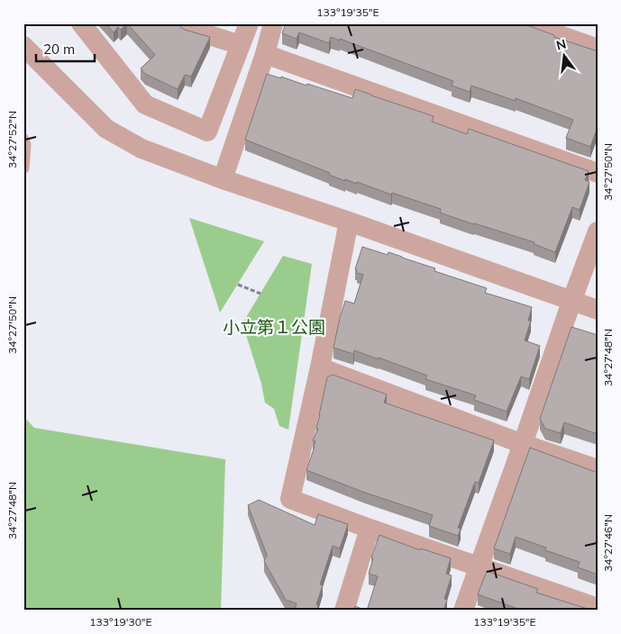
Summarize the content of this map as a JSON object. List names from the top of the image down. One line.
{"parks":["小立第１公園"],"scale_bar":"20 m","north":"top","coordinates":["133°19'35\"E","34°27'52\"N","34°27'50\"N","34°27'48\"N","34°27'46\"N","133°19'30\"E"]}
